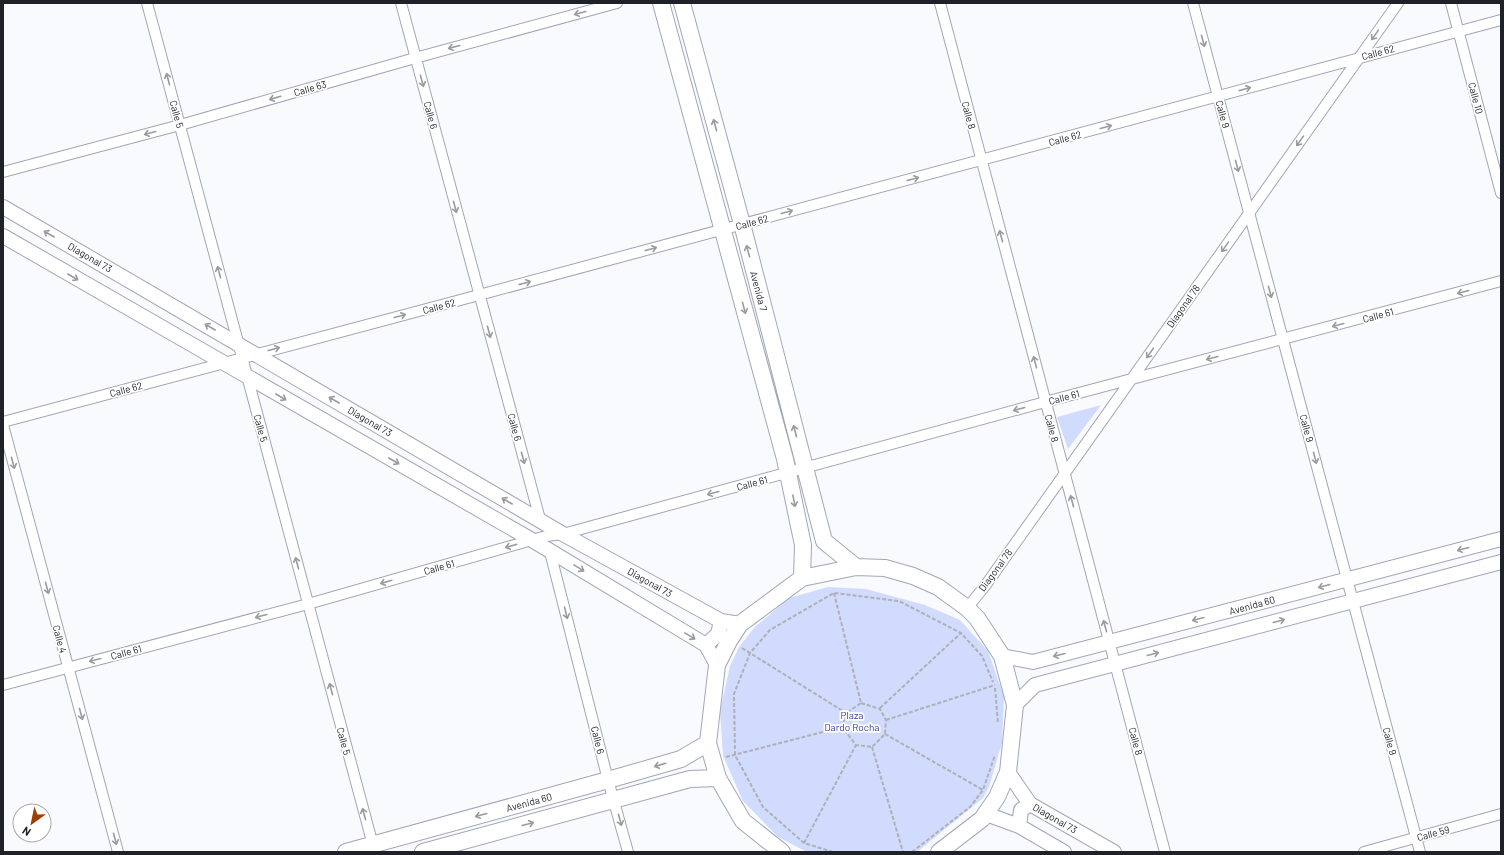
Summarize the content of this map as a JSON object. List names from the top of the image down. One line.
{"streets":{"main road":["Diagonal 73","Avenida 7","Avenida 60"],"street":["Calle 62","Calle 63","Calle 10","Calle 5","Calle 9","Calle 6","Calle 8","Diagonal 78","Calle 61","Calle 4","Calle 59"]},"crossings":[["Calle 62","Calle 10"],["Calle 62","Calle 5"],["Calle 62","Calle 9"],["Calle 62","Calle 6"],["Calle 62","Calle 8"],["Calle 62","Diagonal 73"],["Calle 62","Avenida 7"],["Calle 62","Diagonal 78"],["Calle 63","Calle 5"],["Calle 63","Calle 6"],["Calle 5","Diagonal 73"],["Calle 5","Calle 61"],["Calle 5","Avenida 60"],["Calle 9","Diagonal 78"],["Calle 9","Calle 61"],["Calle 9","Avenida 60"],["Calle 9","Calle 59"],["Calle 6","Diagonal 73"],["Calle 6","Calle 61"],["Calle 6","Avenida 60"],["Calle 8","Diagonal 78"],["Calle 8","Calle 61"],["Calle 8","Avenida 60"],["Diagonal 73","Calle 61"],["Avenida 7","Calle 61"],["Diagonal 78","Calle 61"],["Calle 61","Calle 4"]],"one_way":["Calle 62","Calle 63","Calle 5","Calle 9","Calle 6","Calle 8","Diagonal 78","Calle 61","Calle 4"],"parks":["Plaza Dardo Rocha"],"north":"bottom left"}
